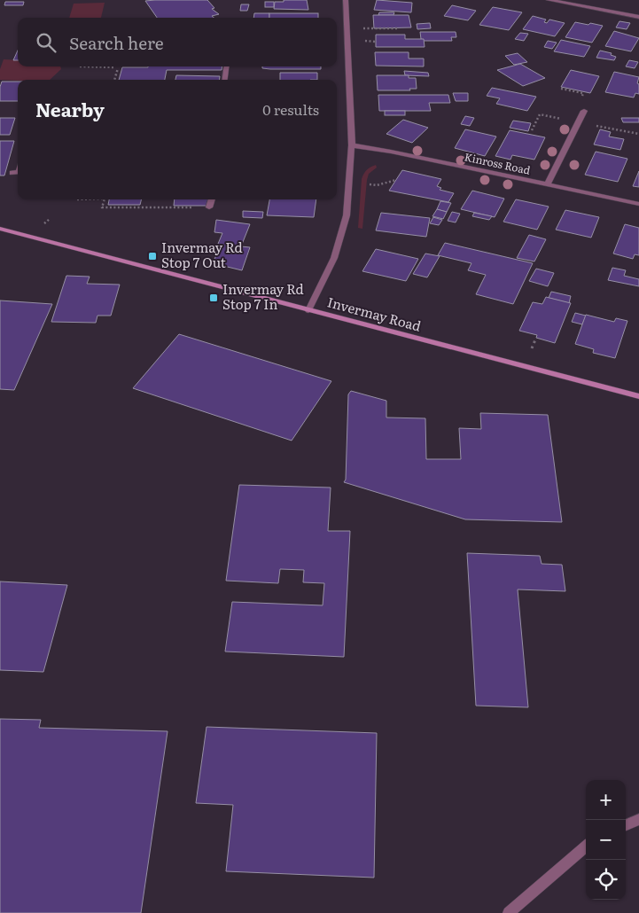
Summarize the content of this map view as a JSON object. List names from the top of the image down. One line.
{"streets":{"main road":["Invermay Road"],"street":["Kinross Road"]},"places":{"transit":["Invermay Rd Stop 7 Out","Invermay Rd Stop 7 In"]},"page":{"search":"Search here","heading":["Nearby","0 results"],"map_buttons":["+","−"]}}
